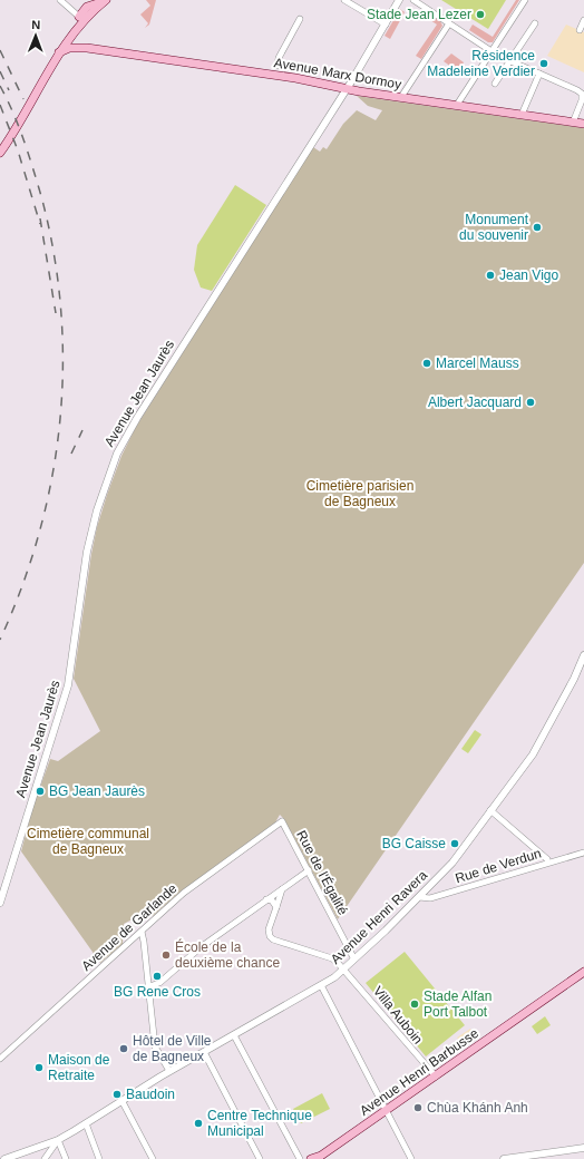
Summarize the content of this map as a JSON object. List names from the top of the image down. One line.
{"streets":{"main road":["Avenue Marx Dormoy","Avenue Henri Barbusse"],"street":["Avenue Jean Jaurès","Rue de Verdun","Rue de l'Égalité","Avenue Henri Ravera","Avenue de Garlande","Villa Auboin"]},"crossings":[["Avenue Marx Dormoy","Avenue Jean Jaurès"],["Rue de Verdun","Avenue Henri Ravera"],["Rue de l'Égalité","Avenue Henri Ravera"],["Rue de l'Égalité","Avenue de Garlande"],["Avenue Henri Ravera","Villa Auboin"],["Villa Auboin","Avenue Henri Barbusse"]],"parks":["Cimetière parisien de Bagneux","Cimetière communal de Bagneux"],"places":["Stade Jean Lezer","Résidence Madeleine Verdier","Monument du souvenir","Jean Vigo","Marcel Mauss","Albert Jacquard","BG Jean Jaurès","BG Caisse","École de la deuxième chance","BG Rene Cros","Stade Alfan Port Talbot","Hôtel de Ville de Bagneux","Maison de Retraite","Baudoin","Chùa Khánh Anh","Centre Technique Municipal"],"north":"top"}
